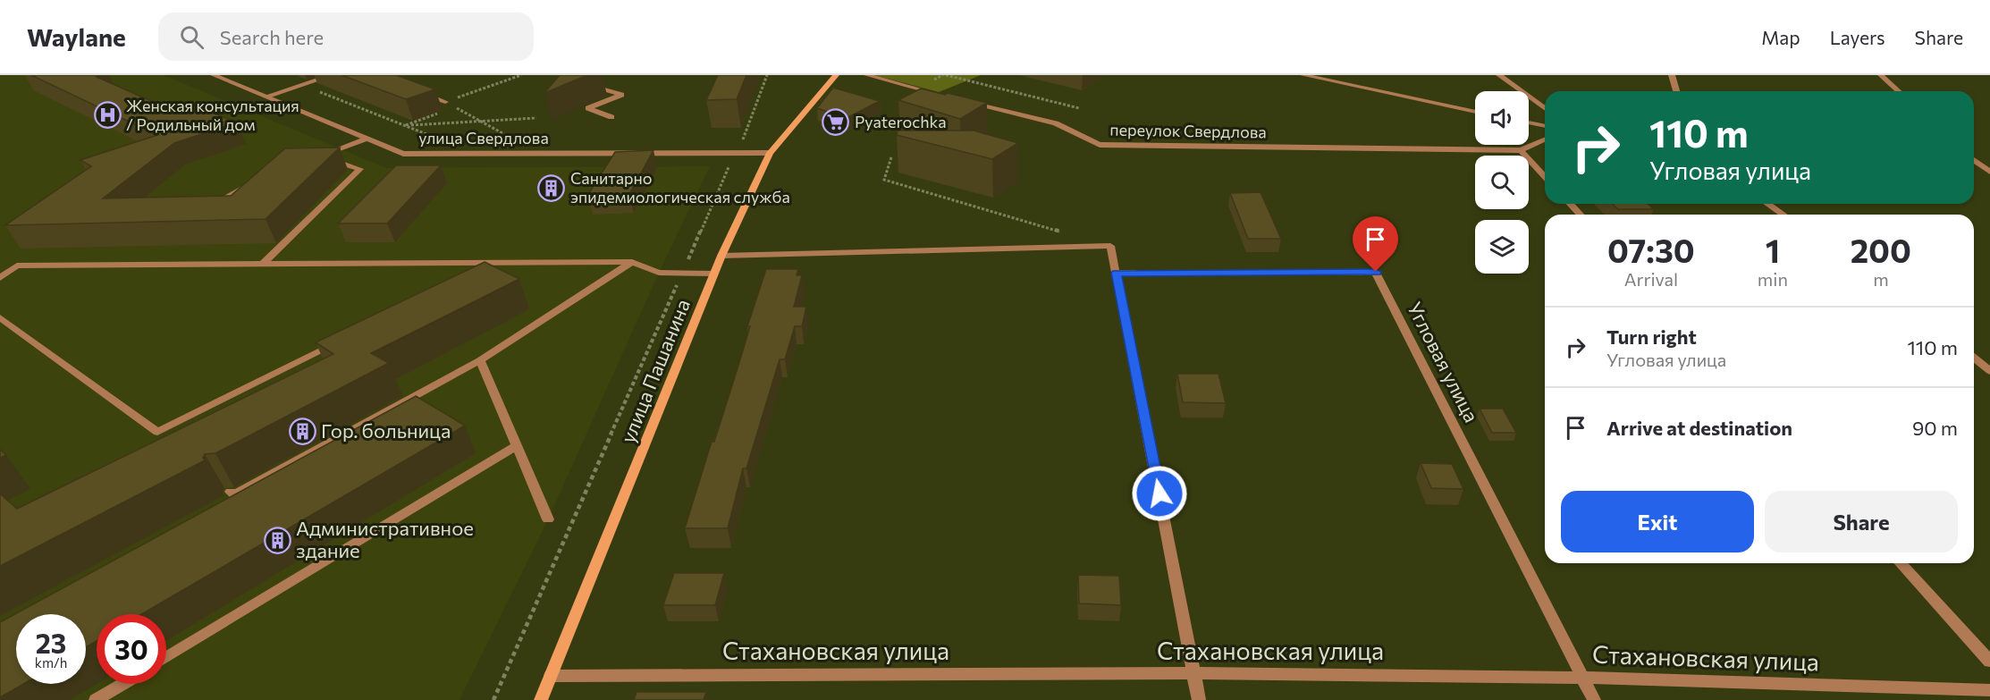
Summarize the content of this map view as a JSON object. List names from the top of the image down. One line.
{"streets":{"main road":["улица Пашанина"],"street":["переулок Свердлова","улица Свердлова","Угловая улица","Стахановская улица"]},"crossings":[["улица Свердлова","улица Пашанина"],["Угловая улица","Стахановская улица"],["улица Пашанина","Стахановская улица"]],"places":{"hospital":["Женская консультация / Родильный дом"],"supermarket":["Pyaterochka"],"building":["Санитарно эпидемиологическая служба","Гор. больница","Административное здание"]},"page":{"header":"Waylane","search":"Search here","nav":["Map","Layers","Share"],"turn":["110 m","Угловая улица"],"eta":["07:30","Arrival","1","min","200","m"],"list":[{"name":"Turn right","note":"Угловая улица","value":"110 m"},{"name":"Arrive at destination","value":"90 m"}],"buttons":["Exit","Share"],"speed":"23 km/h","limit":"30"}}
